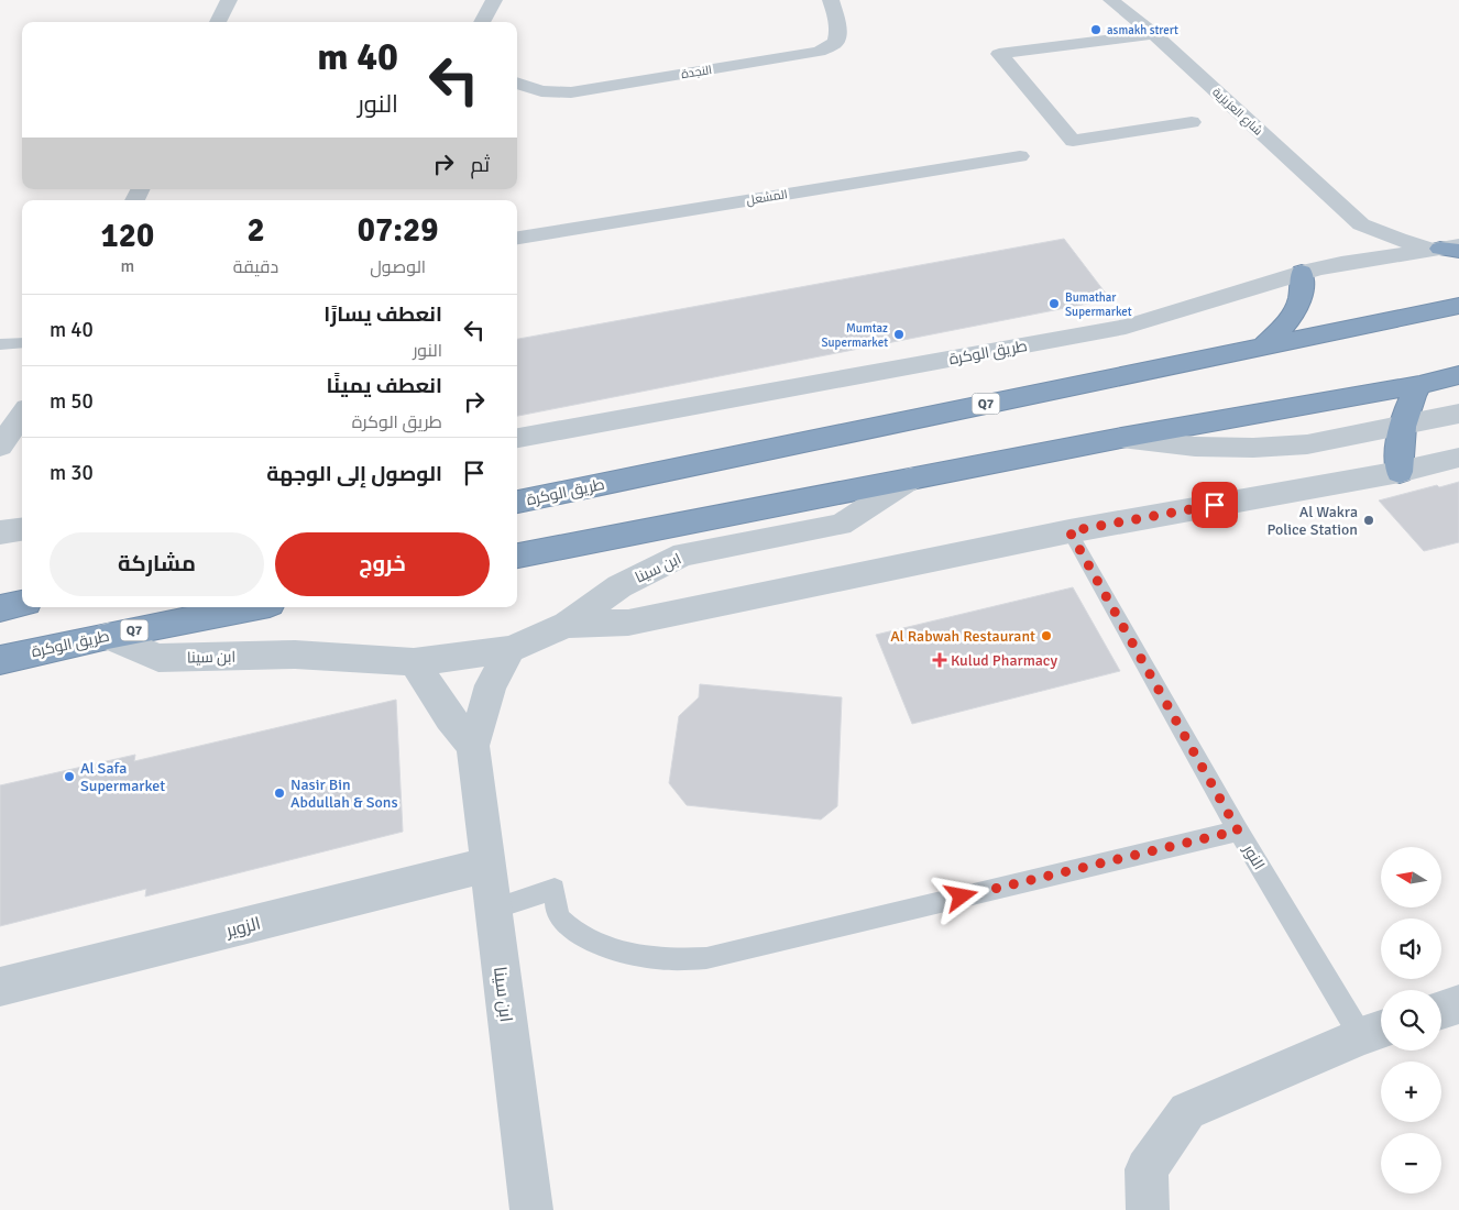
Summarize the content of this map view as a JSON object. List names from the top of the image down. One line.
{"streets":{"highway":["طريق الوكرة","Q7"],"street":["النجدة","شارع العزيزية","المشعل","ابن سينا","النور","الزوير"]},"crossings":[["شارع العزيزية","طريق الوكرة"],["طريق الوكرة","ابن سينا"],["ابن سينا","الزوير"]],"places":{"other":["asmakh strert","Bumathar Supermarket","Mumtaz Supermarket","Al Wakra Police Station","Al Rabwah Restaurant","Al Safa Supermarket","Nasir Bin Abdullah & Sons"],"health":["Kulud Pharmacy"]},"north":"left","page":{"turn":["40 m","النور"],"then":"ثم","eta":["07:29","الوصول","2","دقيقة","120","m"],"list":[{"name":"انعطف يسارًا","note":"النور","value":"40 m"},{"name":"انعطف يمينًا","note":"طريق الوكرة","value":"50 m"},{"name":"الوصول إلى الوجهة","value":"30 m"}],"buttons":["خروج","مشاركة"],"map_buttons":["+","−"]}}
